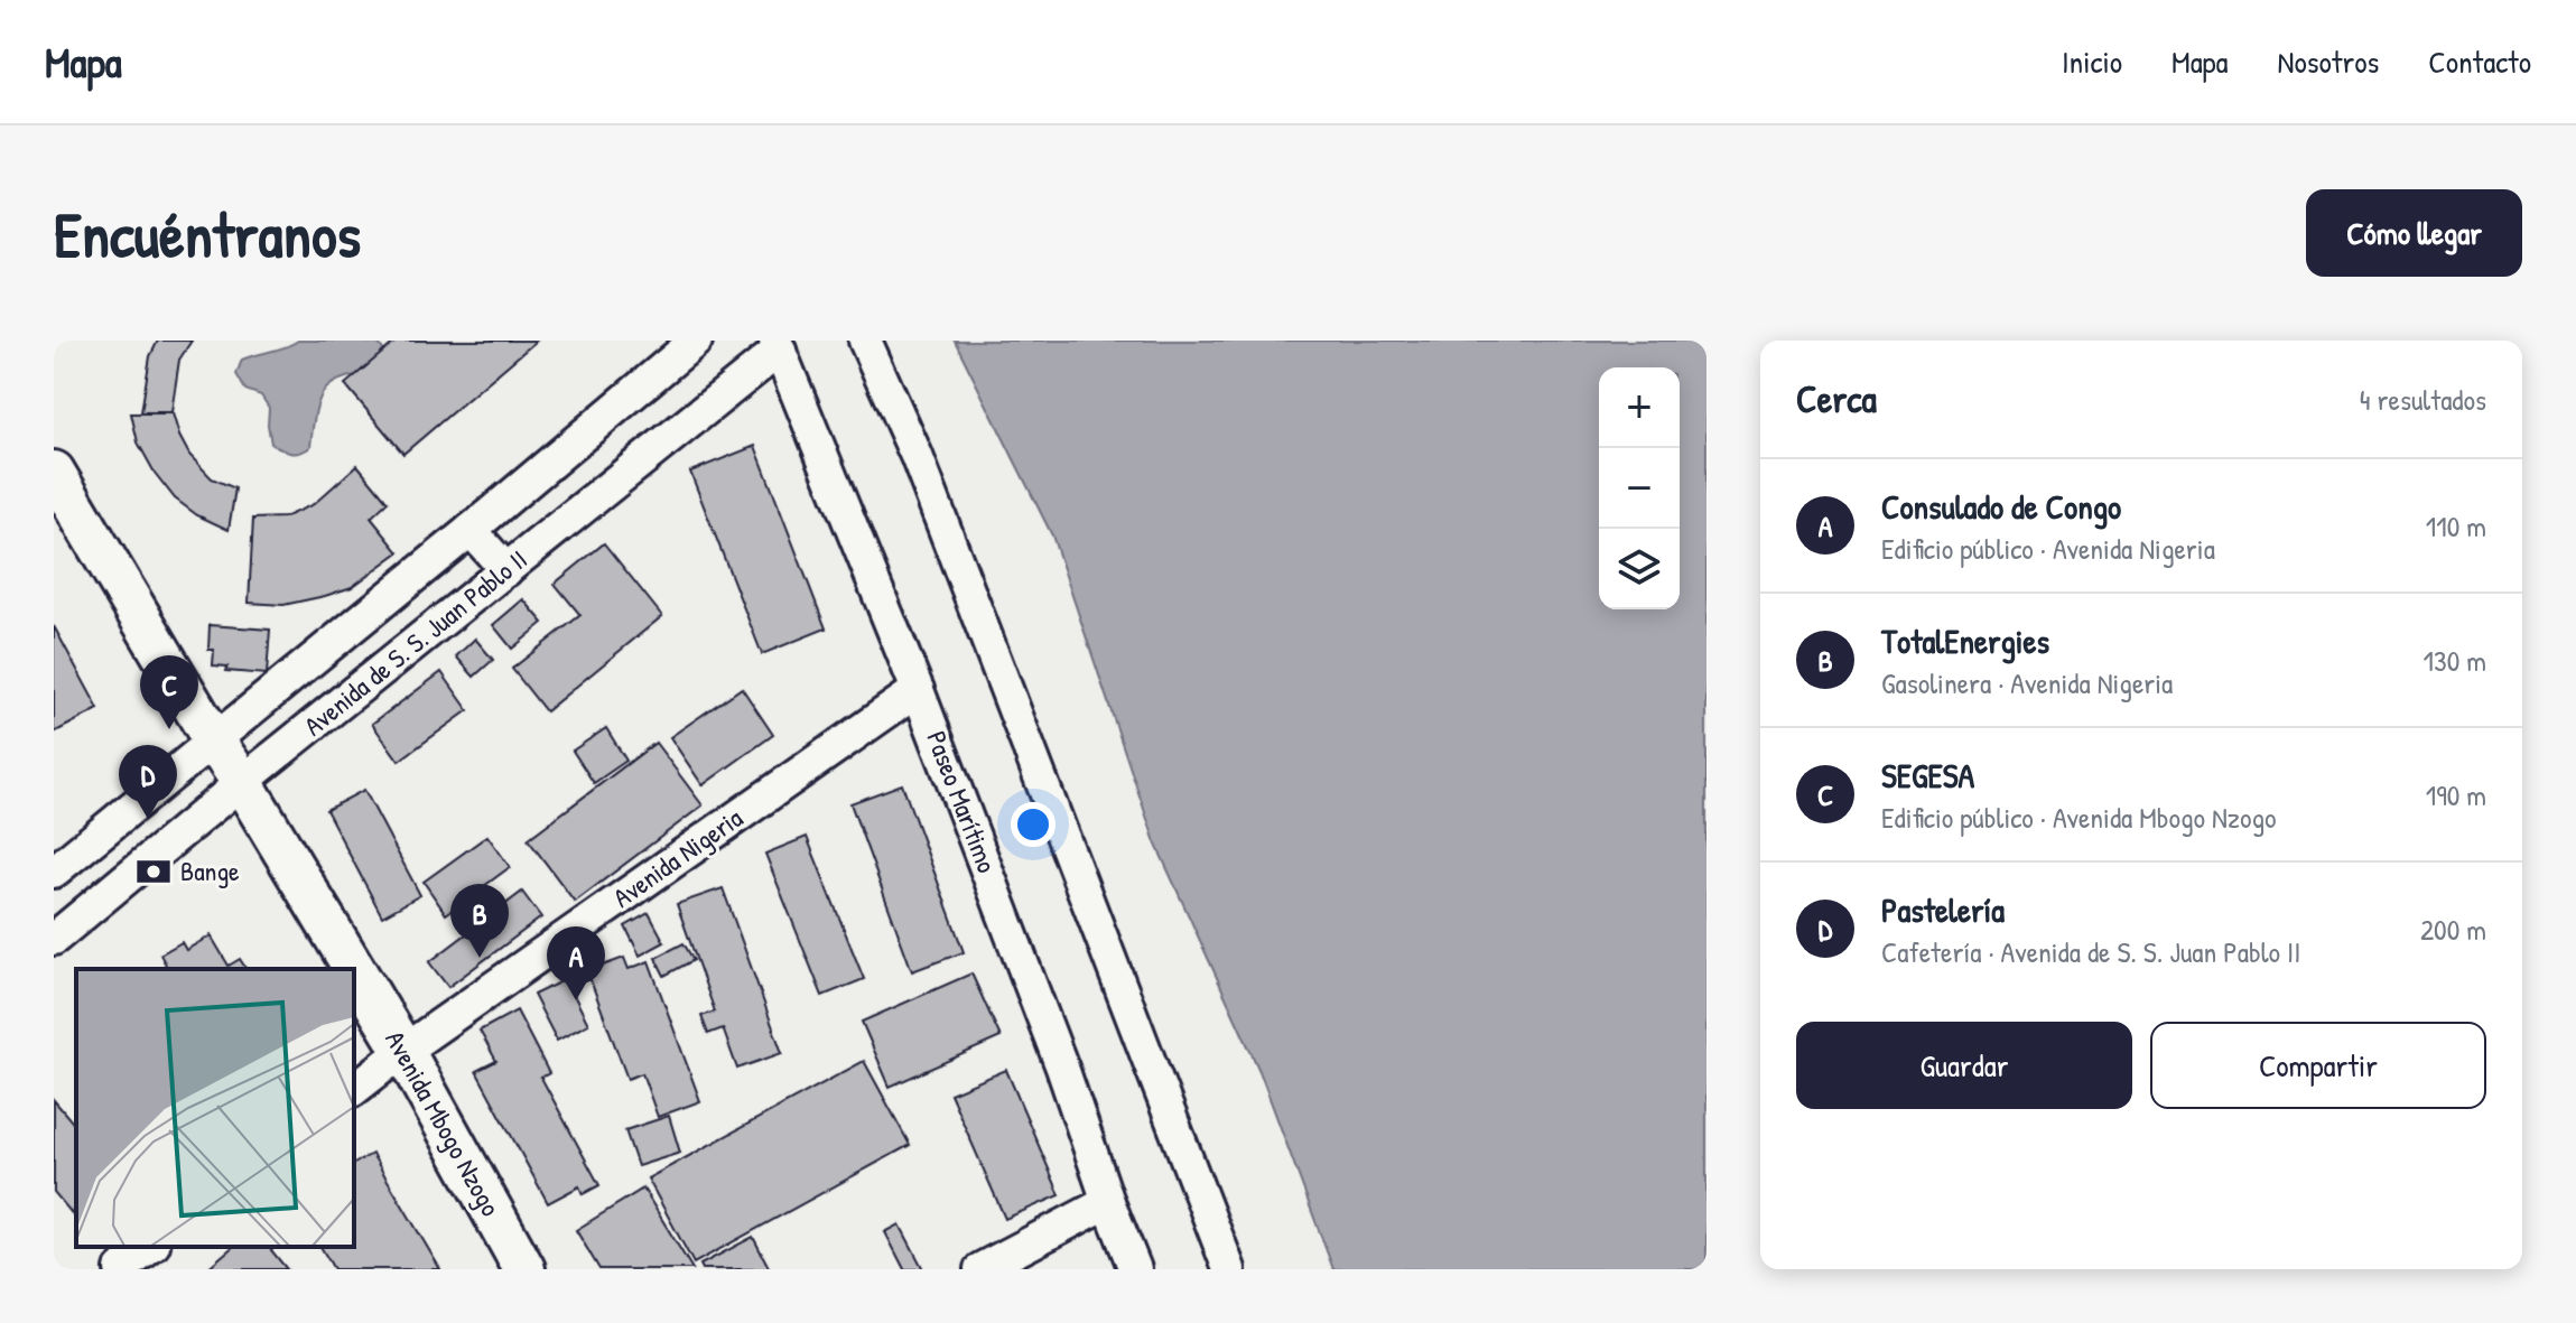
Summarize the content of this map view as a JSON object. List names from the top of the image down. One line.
{"streets":{"main road":["Avenida Mbogo Nzogo"],"street":["Avenida de S. S. Juan Pablo II","Paseo Marítimo","Avenida Nigeria"]},"crossings":[["Avenida de S. S. Juan Pablo II","Paseo Marítimo"],["Avenida de S. S. Juan Pablo II","Avenida Mbogo Nzogo"],["Paseo Marítimo","Avenida Nigeria"],["Avenida Nigeria","Avenida Mbogo Nzogo"]],"places":{"bank":["Bange"]},"page":{"header":"Mapa","nav":["Inicio","Mapa","Nosotros","Contacto"],"buttons":["Cómo llegar",["Guardar","Compartir"]],"title":"Encuéntranos","heading":["Cerca","4 resultados"],"map_buttons":["+","−"],"list":[{"mark":"A","name":"Consulado de Congo","note":"Edificio público · Avenida Nigeria","value":"110 m"},{"mark":"B","name":"TotalEnergies","note":"Gasolinera · Avenida Nigeria","value":"130 m"},{"mark":"C","name":"SEGESA","note":"Edificio público · Avenida Mbogo Nzogo","value":"190 m"},{"mark":"D","name":"Pastelería","note":"Cafetería · Avenida de S. S. Juan Pablo II","value":"200 m"}],"pins":["C","D","B","A"]}}
